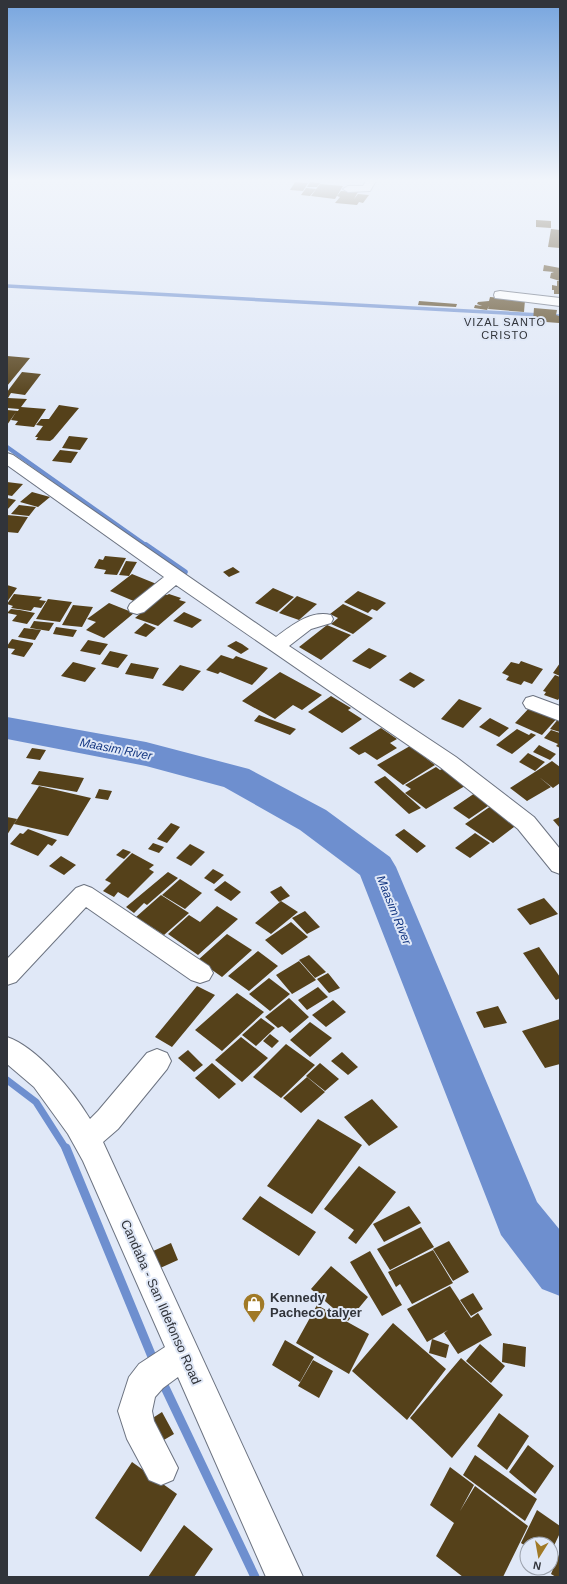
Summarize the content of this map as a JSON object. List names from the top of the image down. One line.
{"streets":{"street":["Candaba - San Ildefonso Road"]},"districts":["VIZAL SANTO CRISTO"],"water":["Maasim River"],"places":{"shop":["Kennedy Pacheco talyer"]},"north":"bottom"}
